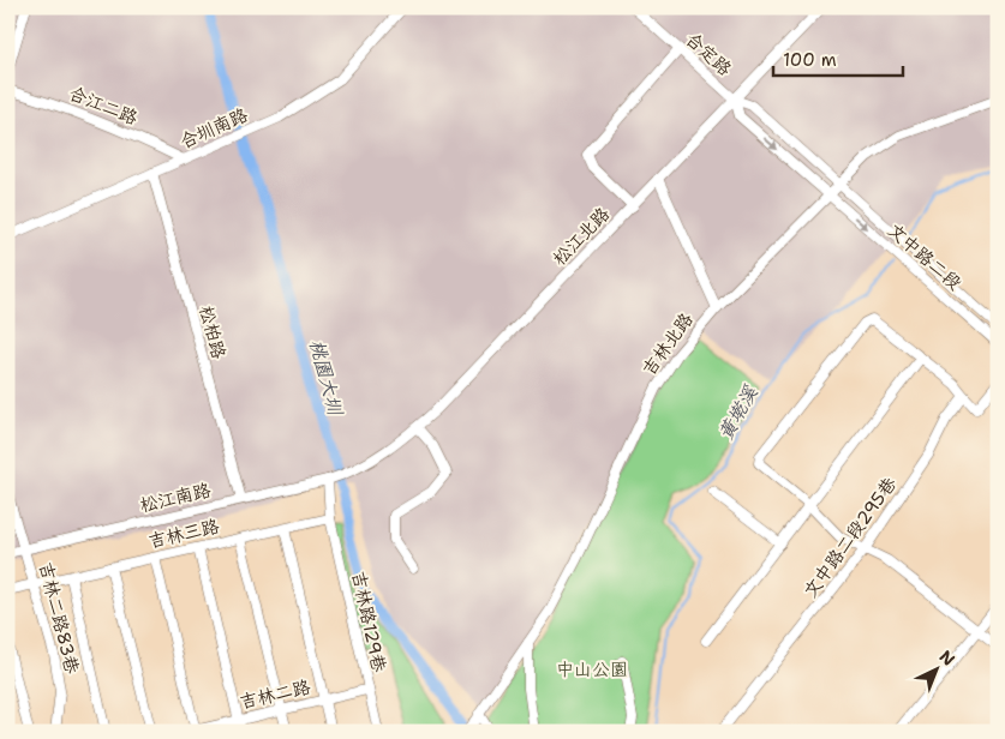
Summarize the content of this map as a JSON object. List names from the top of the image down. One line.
{"streets":{"street":["合定路","合江二路","合圳南路","松江北路","文中路二段","松柏路","吉林北路","松江南路","吉林三路","文中路二段295巷","吉林二路83巷","吉林路129巷","吉林二路"]},"crossings":[["合定路","松江北路"],["合定路","文中路二段"],["合定路","吉林北路"],["合江二路","合圳南路"],["合圳南路","松柏路"],["松江北路","松江南路"],["文中路二段","吉林北路"],["松柏路","松江南路"],["松江南路","吉林二路83巷"],["吉林三路","吉林二路83巷"],["吉林三路","吉林路129巷"],["吉林路129巷","吉林二路"]],"water":["桃園大圳","黃墘溪"],"parks":["中山公園"],"scale_bar":"100 m","north":"top right"}
